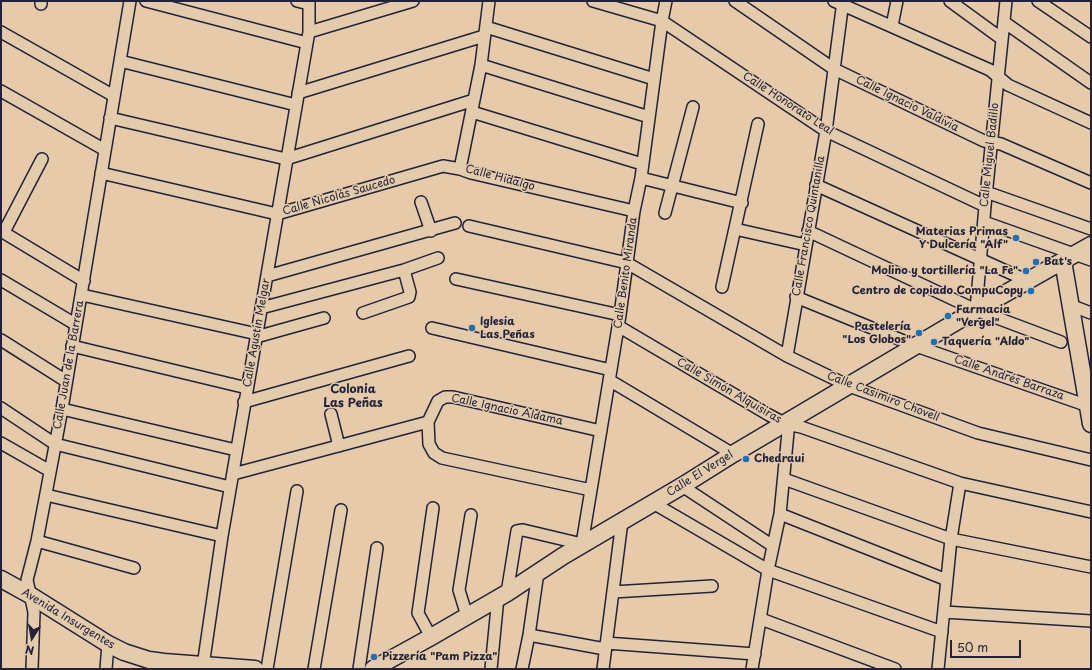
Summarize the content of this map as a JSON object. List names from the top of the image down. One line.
{"streets":{"street":["Calle Honorato Leal","Calle Ignacio Valdivia","Calle Miguel Badillo","Calle Hidalgo","Calle Nicolás Saucedo","Calle Francisco Quintanilla","Calle Benito Miranda","Calle Agustín Melgar","Calle Juan de la Barrera","Calle Andrés Barraza","Calle Simón Alquisiras","Calle Casimiro Chovell","Calle Ignacio Aldama","Calle El Vergel","Avenida Insurgentes"]},"crossings":[["Calle Honorato Leal","Calle Miguel Badillo"],["Calle Honorato Leal","Calle Francisco Quintanilla"],["Calle Honorato Leal","Calle Benito Miranda"],["Calle Ignacio Valdivia","Calle Miguel Badillo"],["Calle Ignacio Valdivia","Calle Francisco Quintanilla"],["Calle Miguel Badillo","Calle El Vergel"],["Calle Hidalgo","Calle Nicolás Saucedo"],["Calle Hidalgo","Calle Benito Miranda"],["Calle Nicolás Saucedo","Calle Agustín Melgar"],["Calle Nicolás Saucedo","Calle Juan de la Barrera"],["Calle Francisco Quintanilla","Calle Andrés Barraza"],["Calle Francisco Quintanilla","Calle Casimiro Chovell"],["Calle Benito Miranda","Calle Simón Alquisiras"],["Calle Benito Miranda","Calle Casimiro Chovell"],["Calle Benito Miranda","Calle Ignacio Aldama"],["Calle Benito Miranda","Calle El Vergel"],["Calle Agustín Melgar","Avenida Insurgentes"],["Calle Juan de la Barrera","Avenida Insurgentes"],["Calle Andrés Barraza","Calle El Vergel"],["Calle Simón Alquisiras","Calle El Vergel"],["Calle Casimiro Chovell","Calle El Vergel"]],"districts":["Colonia Las Peñas"],"places":["Materias Primas Y Dulcería \"Alf\"","Bat's","Molino y tortillería \"La Fe\"","Centro de copiado CompuCopy","Farmacia \"Vergel\"","Iglesia Las Peñas","Pastelería \"Los Globos\"","Taquería \"Aldo\"","Chedraui","Pizzería \"Pam Pizza\""],"scale_bar":"50 m","north":"bottom"}
